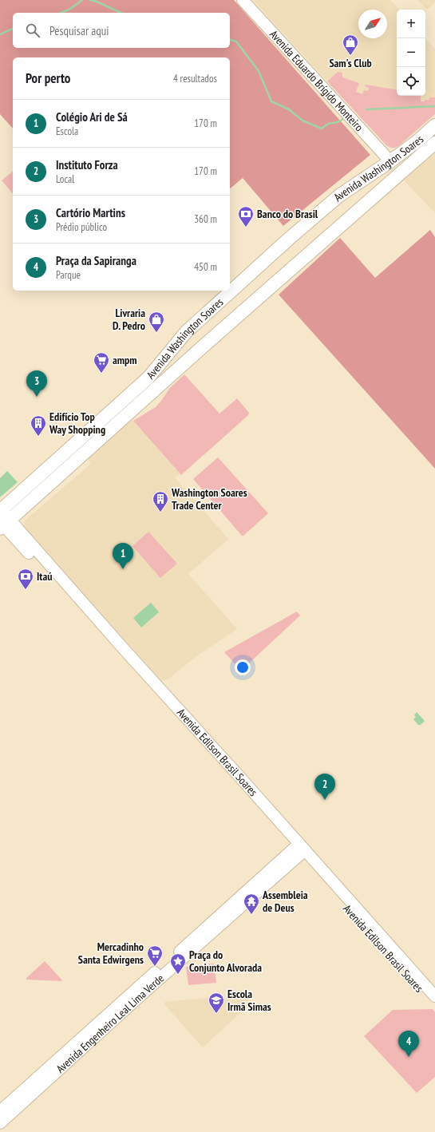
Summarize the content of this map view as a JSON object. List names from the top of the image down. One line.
{"streets":{"highway":["Avenida Washington Soares"],"main road":["Avenida Eduardo Brígido Monteiro","Avenida Edilson Brasil Soares","Avenida Engenheiro Leal Lima Verde"]},"crossings":[["Avenida Eduardo Brígido Monteiro","Avenida Washington Soares"],["Avenida Washington Soares","Avenida Edilson Brasil Soares"],["Avenida Edilson Brasil Soares","Avenida Engenheiro Leal Lima Verde"]],"places":{"shop":["Sam's Club","Livraria D. Pedro"],"bank":["Banco do Brasil","Itaú"],"supermarket":["ampm","Mercadinho Santa Edwirgens"],"building":["Edifício Top Way Shopping","Washington Soares Trade Center"],"temple":["Assembleia de Deus"],"place":["Praça do Conjunto Alvorada"],"school or university":["Escola Irmã Simas"]},"north":"top right","page":{"map_buttons":["+","−"],"search":"Pesquisar aqui","heading":["Por perto","4 resultados"],"list":[{"mark":"1","name":"Colégio Ari de Sá","note":"Escola","value":"170 m"},{"mark":"2","name":"Instituto Forza","note":"Local","value":"170 m"},{"mark":"3","name":"Cartório Martins","note":"Prédio público","value":"360 m"},{"mark":"4","name":"Praça da Sapiranga","note":"Parque","value":"450 m"}],"pins":["3","1","2","4"]}}
